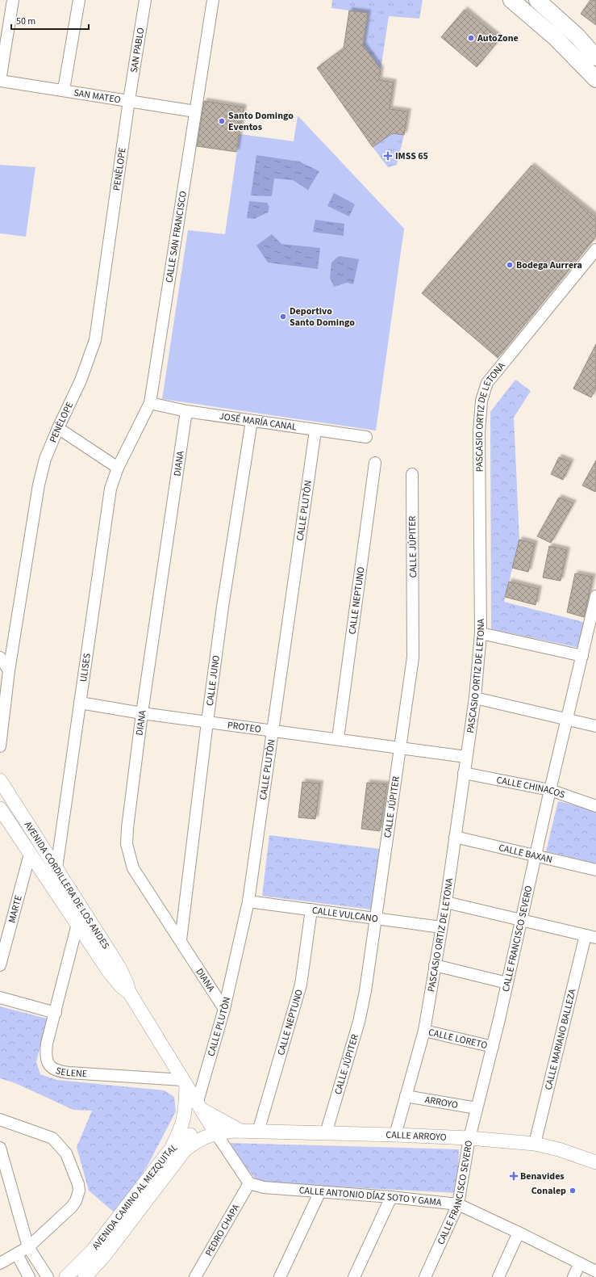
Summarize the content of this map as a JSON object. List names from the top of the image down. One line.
{"streets":{"street":["SAN PABLO","SAN MATEO","PENÈLOPE","CALLE SAN FRANCISCO","PASCASIO ORTIZ DE LETONA","JOSÉ MARÍA CANAL","DIANA","CALLE PLUTÒN","CALLE JÚPITER","CALLE NEPTUNO","ULISES","CALLE JUNO","PROTEO","CALLE CHINACOS","CALLE BAXAN","AVENIDA CORDILLERA DE LOS ANDES","MARTE","CALLE VULCANO","CALLE FRANCISCO SEVERO","CALLE LORETO","CALLE MARIANO BALLEZA","SELENE","ARROYO","CALLE ARROYO","CALLE ANTONIO DÍAZ SOTO Y GAMA","AVENIDA CAMINO AL MEZQUITAL","PEDRO CHAPA"]},"crossings":[["SAN PABLO","SAN MATEO"],["SAN PABLO","PENÈLOPE"],["SAN MATEO","PENÈLOPE"],["SAN MATEO","CALLE SAN FRANCISCO"],["CALLE SAN FRANCISCO","JOSÉ MARÍA CANAL"],["CALLE SAN FRANCISCO","ULISES"],["PASCASIO ORTIZ DE LETONA","PROTEO"],["PASCASIO ORTIZ DE LETONA","CALLE CHINACOS"],["PASCASIO ORTIZ DE LETONA","CALLE BAXAN"],["PASCASIO ORTIZ DE LETONA","CALLE VULCANO"],["PASCASIO ORTIZ DE LETONA","CALLE LORETO"],["PASCASIO ORTIZ DE LETONA","ARROYO"],["PASCASIO ORTIZ DE LETONA","CALLE ARROYO"],["JOSÉ MARÍA CANAL","DIANA"],["JOSÉ MARÍA CANAL","CALLE PLUTÒN"],["JOSÉ MARÍA CANAL","CALLE JUNO"],["DIANA","CALLE PLUTÒN"],["DIANA","CALLE JUNO"],["DIANA","PROTEO"],["CALLE PLUTÒN","PROTEO"],["CALLE PLUTÒN","AVENIDA CORDILLERA DE LOS ANDES"],["CALLE PLUTÒN","CALLE VULCANO"],["CALLE JÚPITER","PROTEO"],["CALLE JÚPITER","CALLE VULCANO"],["CALLE JÚPITER","CALLE ARROYO"],["CALLE NEPTUNO","PROTEO"],["CALLE NEPTUNO","CALLE VULCANO"],["CALLE NEPTUNO","CALLE ARROYO"],["ULISES","PROTEO"],["ULISES","AVENIDA CORDILLERA DE LOS ANDES"],["CALLE JUNO","PROTEO"],["CALLE CHINACOS","CALLE FRANCISCO SEVERO"],["CALLE BAXAN","CALLE FRANCISCO SEVERO"],["AVENIDA CORDILLERA DE LOS ANDES","MARTE"],["AVENIDA CORDILLERA DE LOS ANDES","SELENE"],["AVENIDA CORDILLERA DE LOS ANDES","CALLE ARROYO"],["AVENIDA CORDILLERA DE LOS ANDES","AVENIDA CAMINO AL MEZQUITAL"],["CALLE FRANCISCO SEVERO","CALLE LORETO"],["CALLE FRANCISCO SEVERO","ARROYO"],["CALLE FRANCISCO SEVERO","CALLE ARROYO"],["CALLE FRANCISCO SEVERO","CALLE ANTONIO DÍAZ SOTO Y GAMA"],["CALLE MARIANO BALLEZA","CALLE ARROYO"],["CALLE ARROYO","AVENIDA CAMINO AL MEZQUITAL"],["CALLE ANTONIO DÍAZ SOTO Y GAMA","PEDRO CHAPA"]],"places":{"other":["AutoZone","Santo Domingo Eventos","Bodega Aurrera","Deportivo Santo Domingo","Conalep"],"health":["IMSS 65","Benavides"]},"scale_bar":"50 m"}
